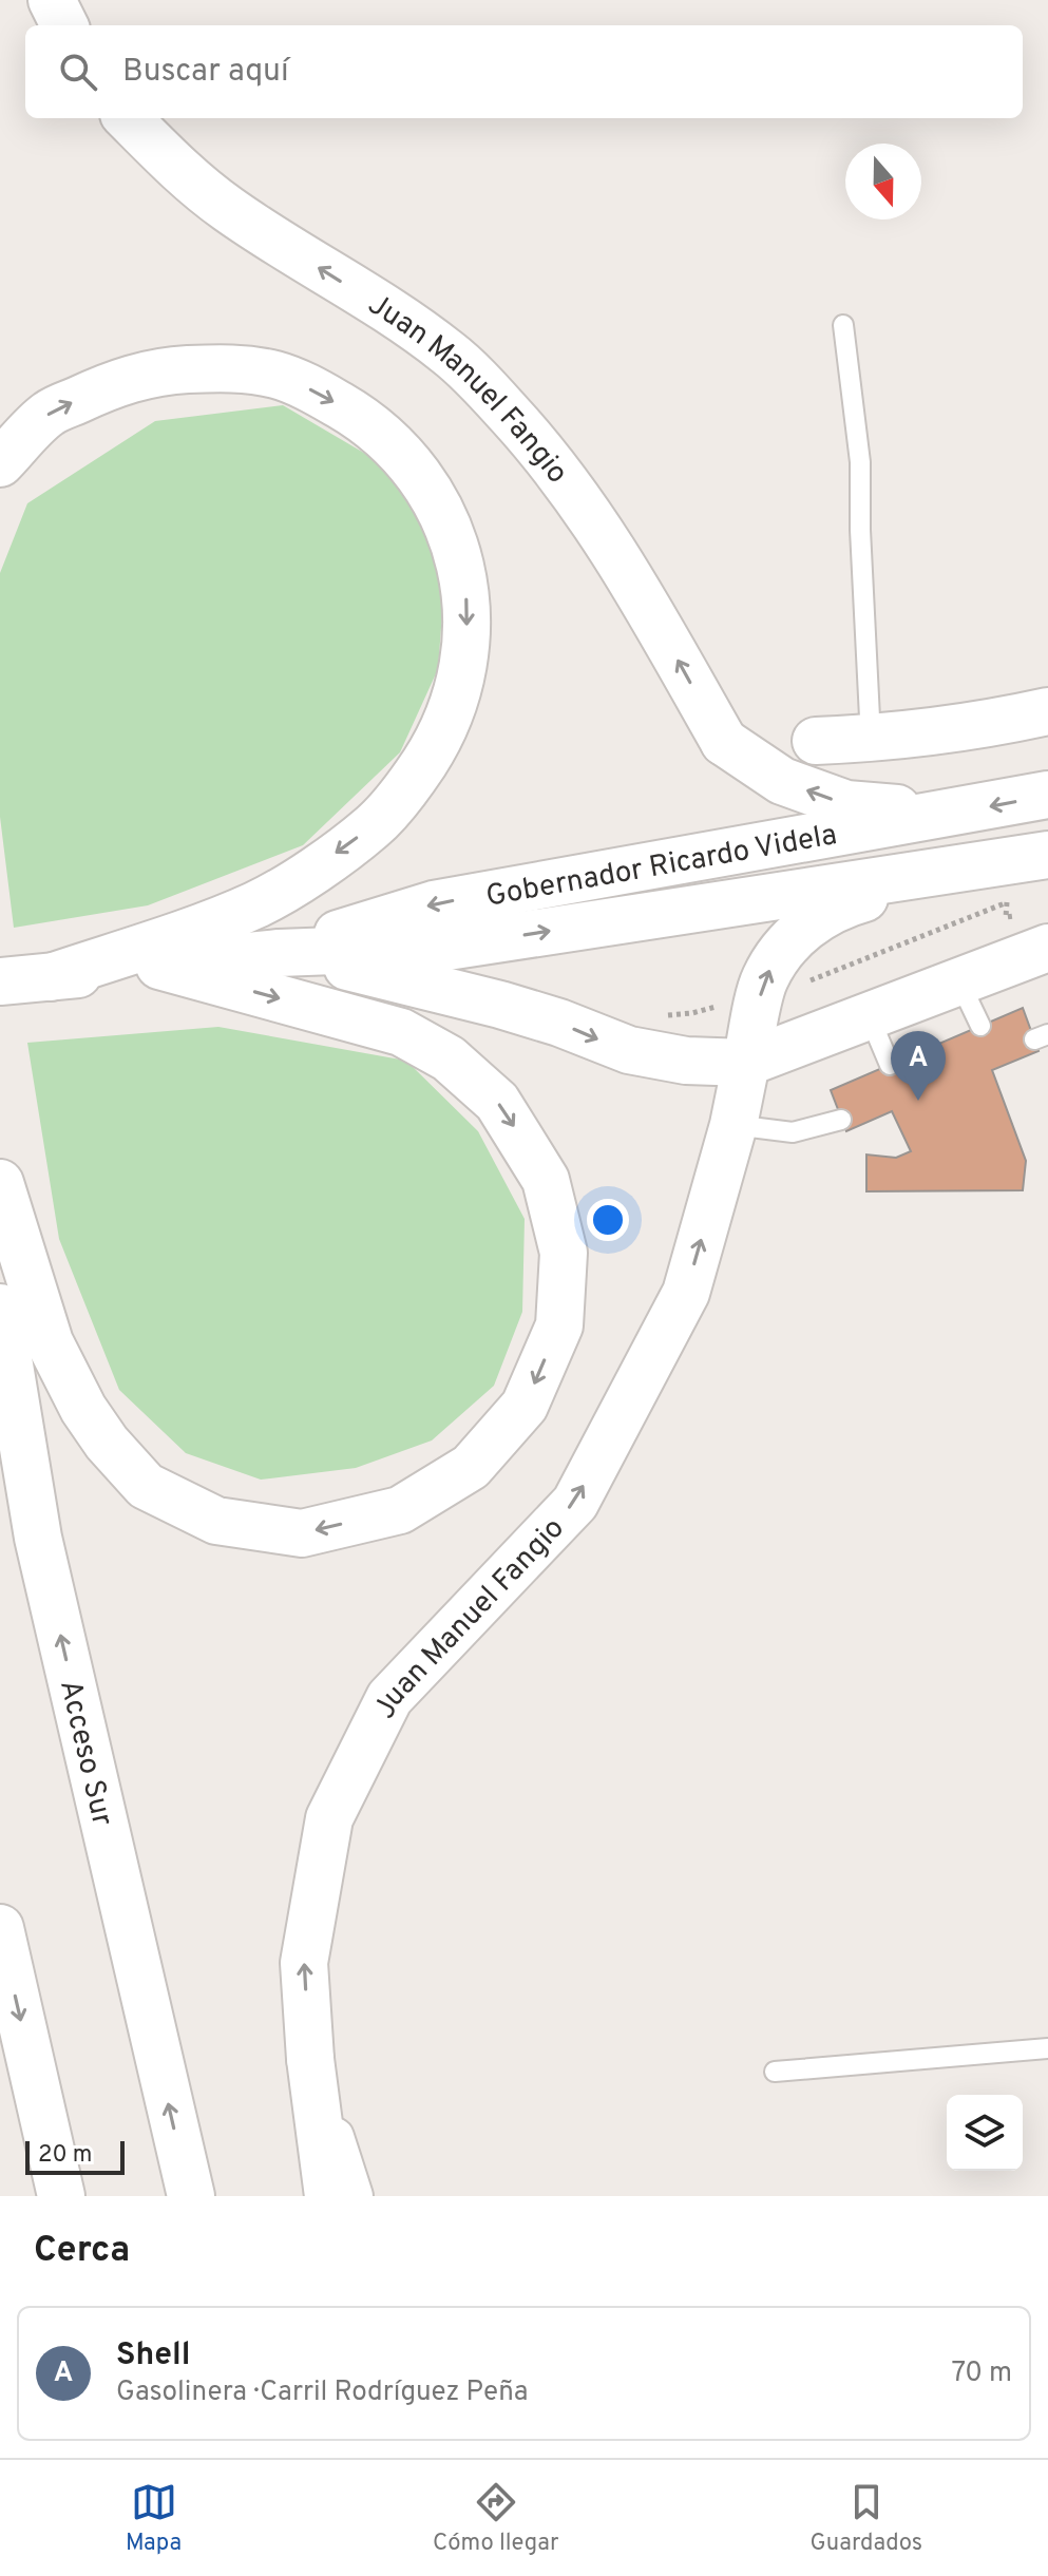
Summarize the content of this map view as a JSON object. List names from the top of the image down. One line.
{"streets":{"main road":["Juan Manuel Fangio","Gobernador Ricardo Videla","Acceso Sur"]},"crossings":[["Juan Manuel Fangio","Gobernador Ricardo Videla"]],"scale_bar":"20 m","north":"bottom","page":{"search":"Buscar aquí","pins":"A","scale":"20 m","heading":"Cerca","list":[{"mark":"A","name":"Shell","note":"Gasolinera · Carril Rodríguez Peña","value":"70 m"}],"nav":["Mapa","Cómo llegar","Guardados"]}}
